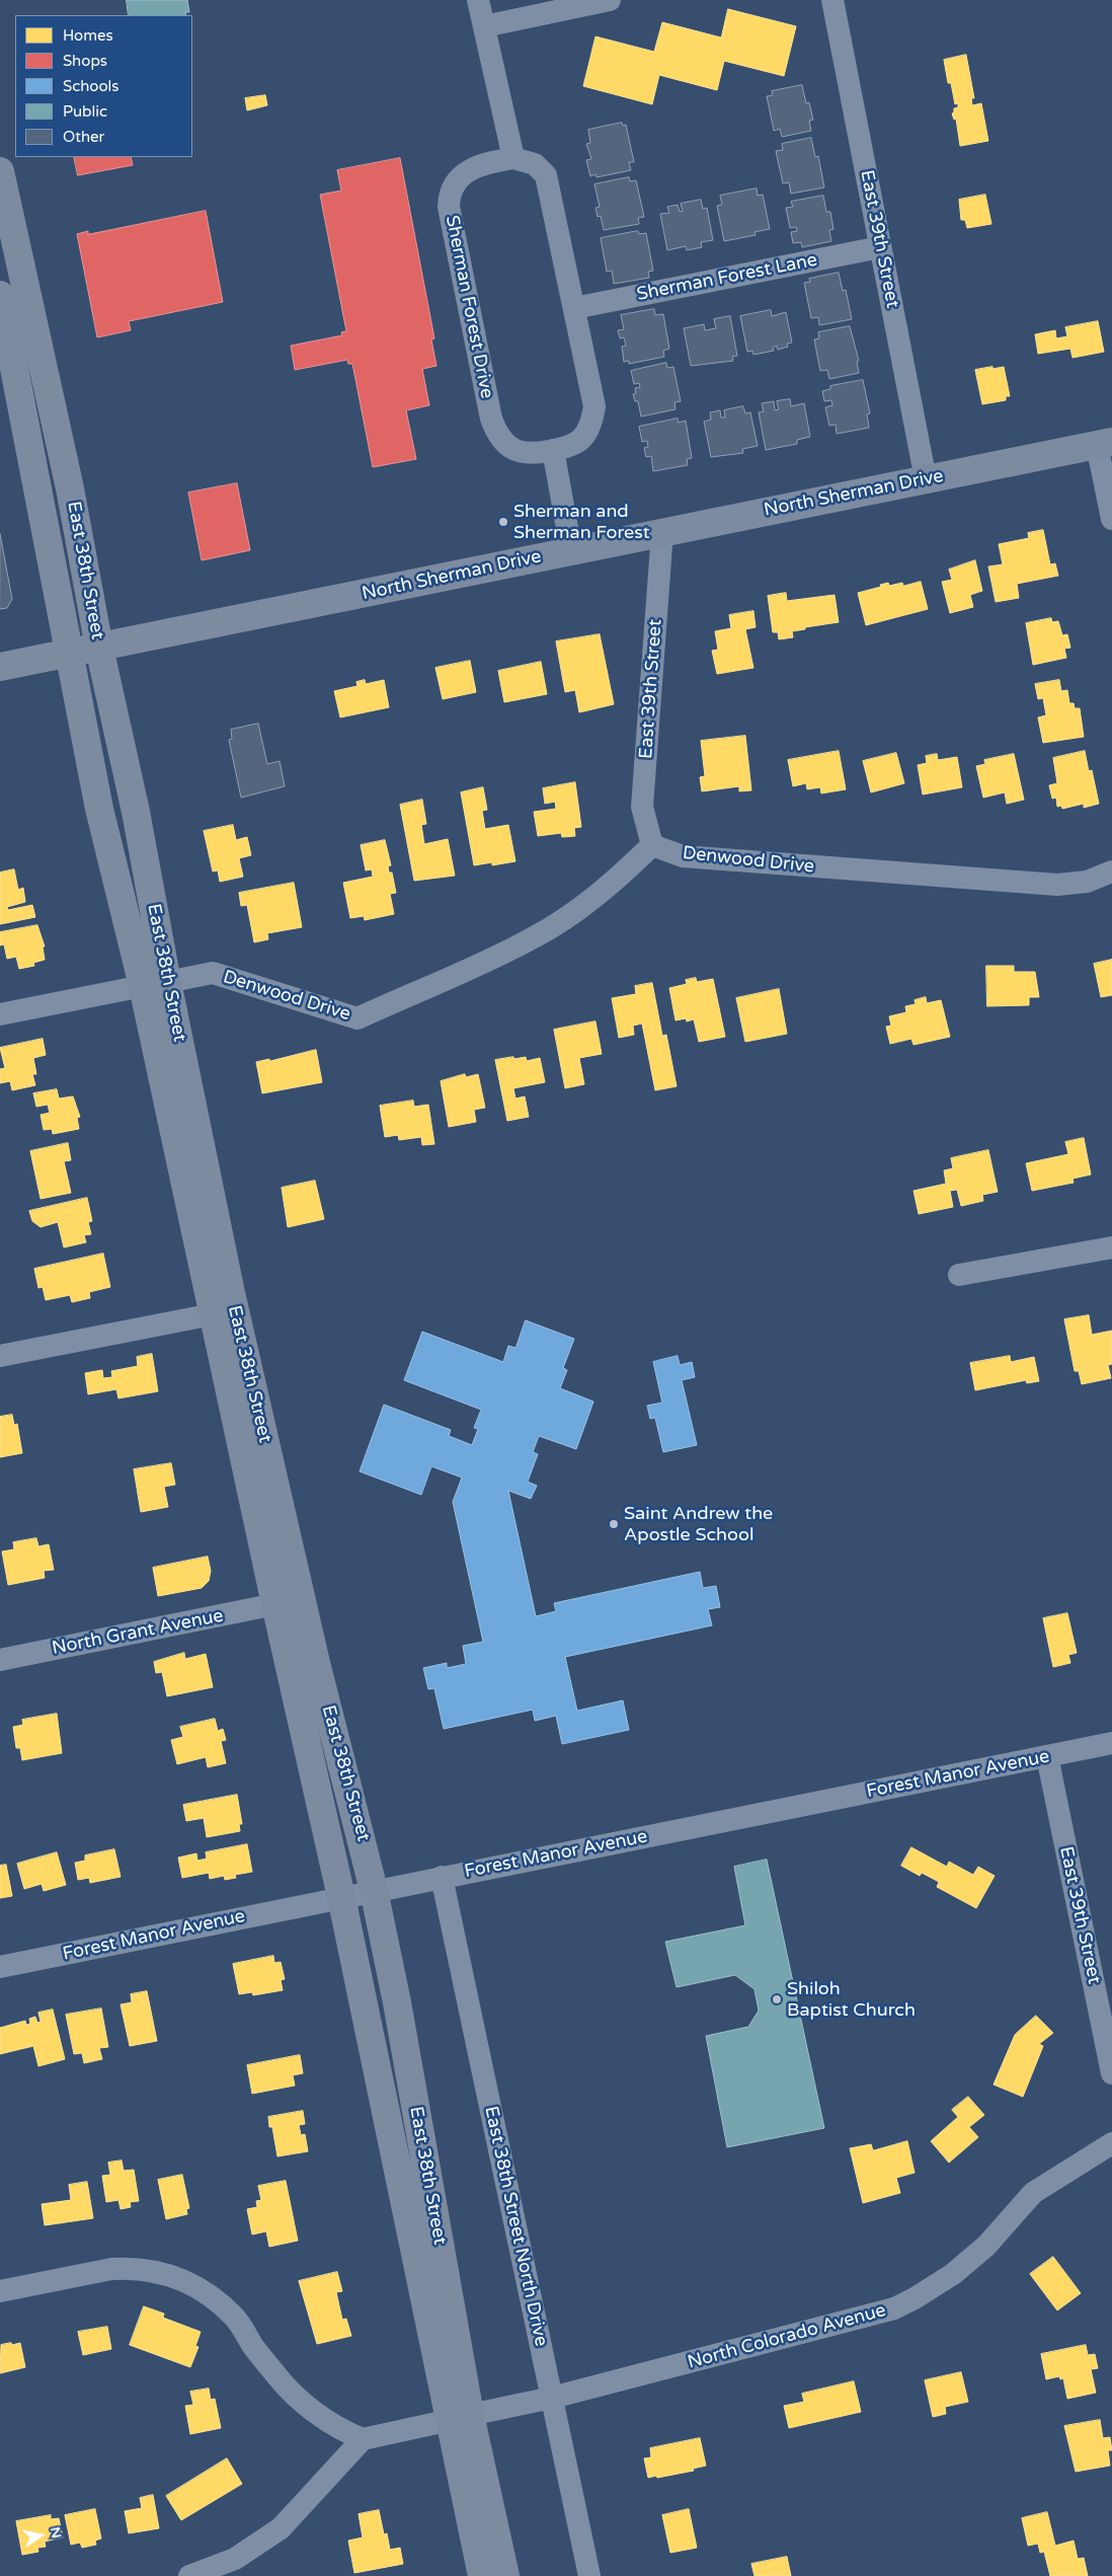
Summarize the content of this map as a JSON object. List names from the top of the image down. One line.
{"streets":{"main road":["North Sherman Drive","East 38th Street"],"street":["East 39th Street","Sherman Forest Lane","Sherman Forest Drive","Denwood Drive","North Grant Avenue","Forest Manor Avenue","East 38th Street North Drive","North Colorado Avenue"]},"crossings":[["East 39th Street","Sherman Forest Lane"],["East 39th Street","North Sherman Drive"],["East 39th Street","Denwood Drive"],["East 39th Street","Forest Manor Avenue"],["Sherman Forest Lane","Sherman Forest Drive"],["North Sherman Drive","East 38th Street"],["East 38th Street","Denwood Drive"],["East 38th Street","North Grant Avenue"],["East 38th Street","Forest Manor Avenue"],["East 38th Street","North Colorado Avenue"],["Forest Manor Avenue","East 38th Street North Drive"],["East 38th Street North Drive","North Colorado Avenue"]],"places":["Sherman and Sherman Forest","Saint Andrew the Apostle School","Shiloh Baptist Church"],"legend":["Homes","Shops","Schools","Public","Other"],"north":"right"}
